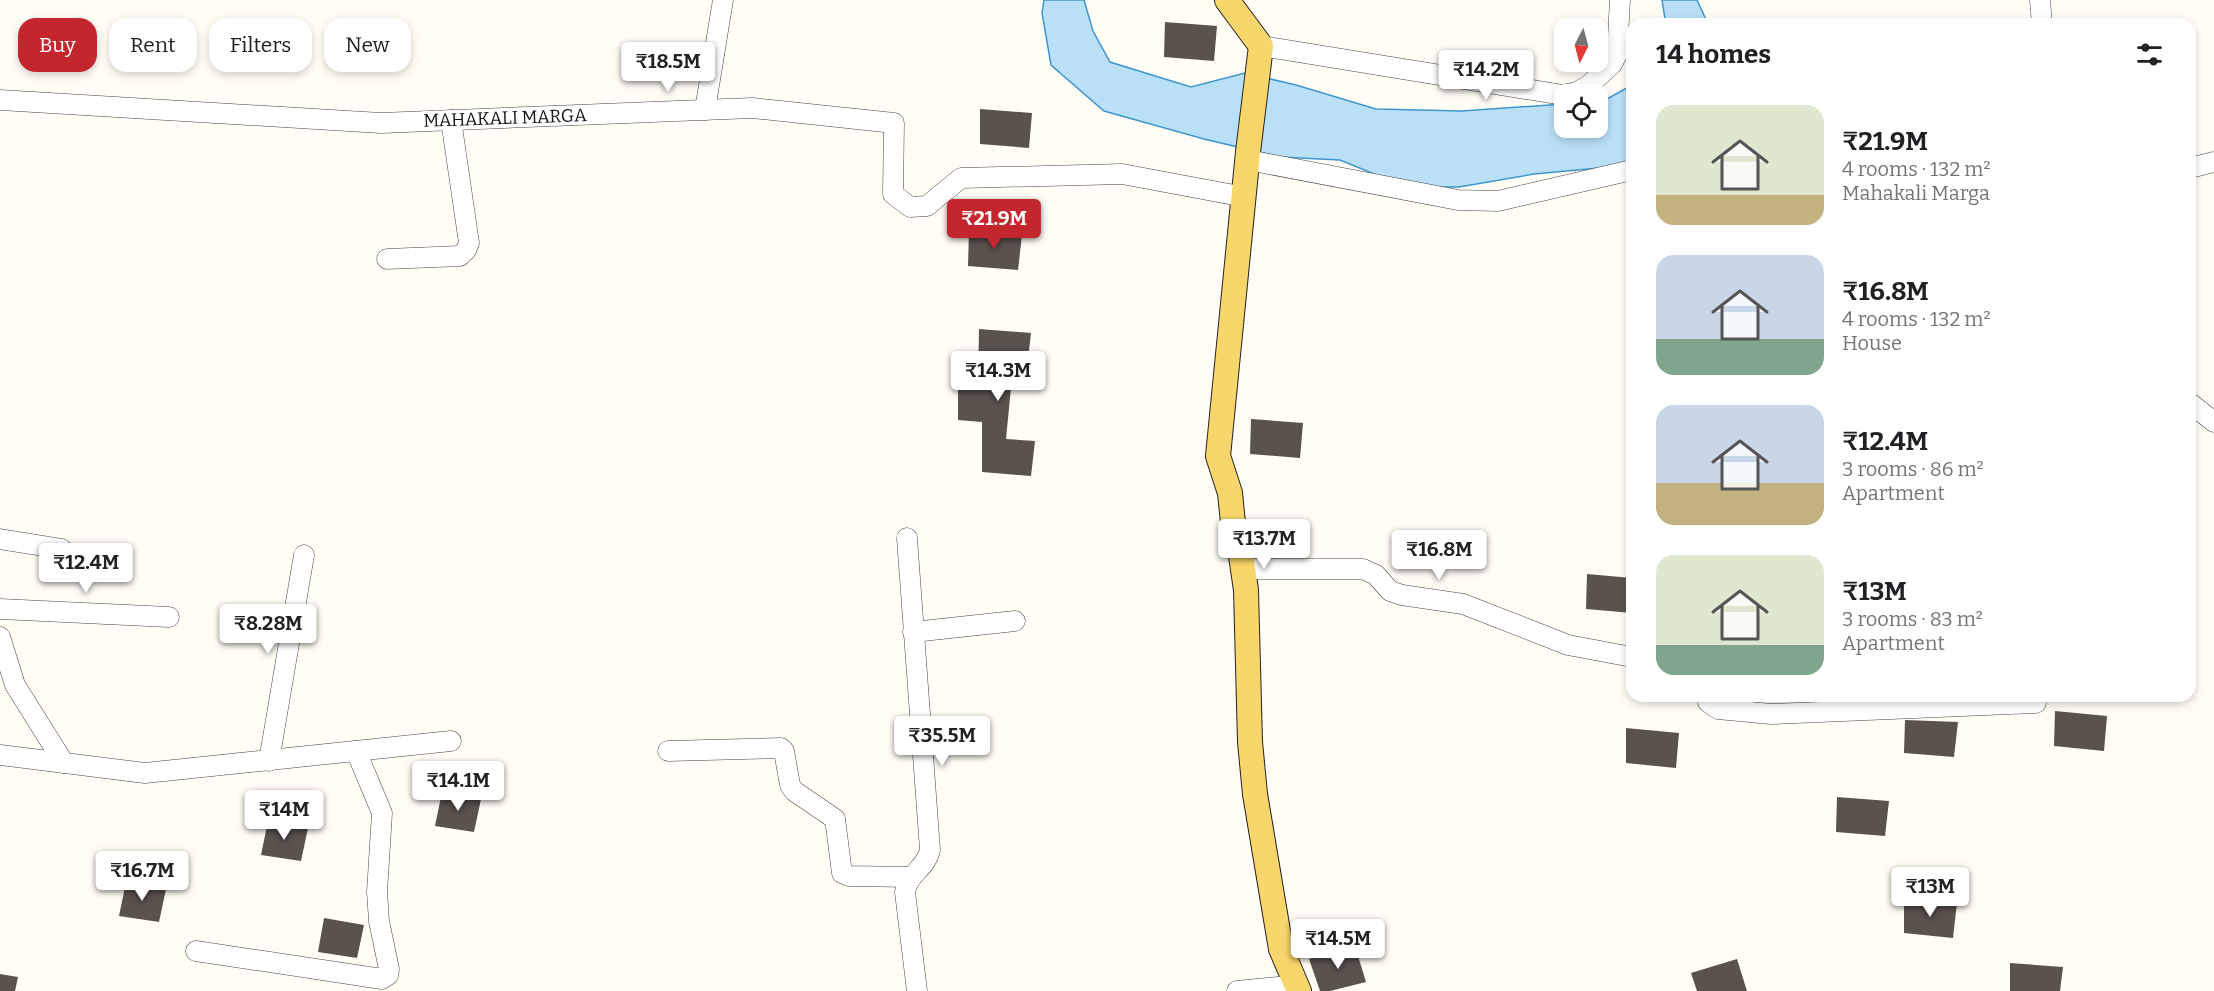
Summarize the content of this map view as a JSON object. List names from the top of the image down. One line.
{"streets":{"street":["MAHAKALI MARGA"]},"north":"bottom","page":{"chip":["Buy","Rent","Filters","New"],"heading":"14 homes","price":["₹18.5M","₹14.2M","₹21.9M","₹14.3M","₹13.7M","₹16.8M","₹12.4M","₹8.28M","₹35.5M","₹14.1M","₹14M","₹16.7M","₹13M","₹14.5M"],"list":[{"name":"₹21.9M","note":"4 rooms · 132 m² · Mahakali Marga"},{"name":"₹16.8M","note":"4 rooms · 132 m² · House"},{"name":"₹12.4M","note":"3 rooms · 86 m² · Apartment"},{"name":"₹13M","note":"3 rooms · 83 m² · Apartment"}]}}
